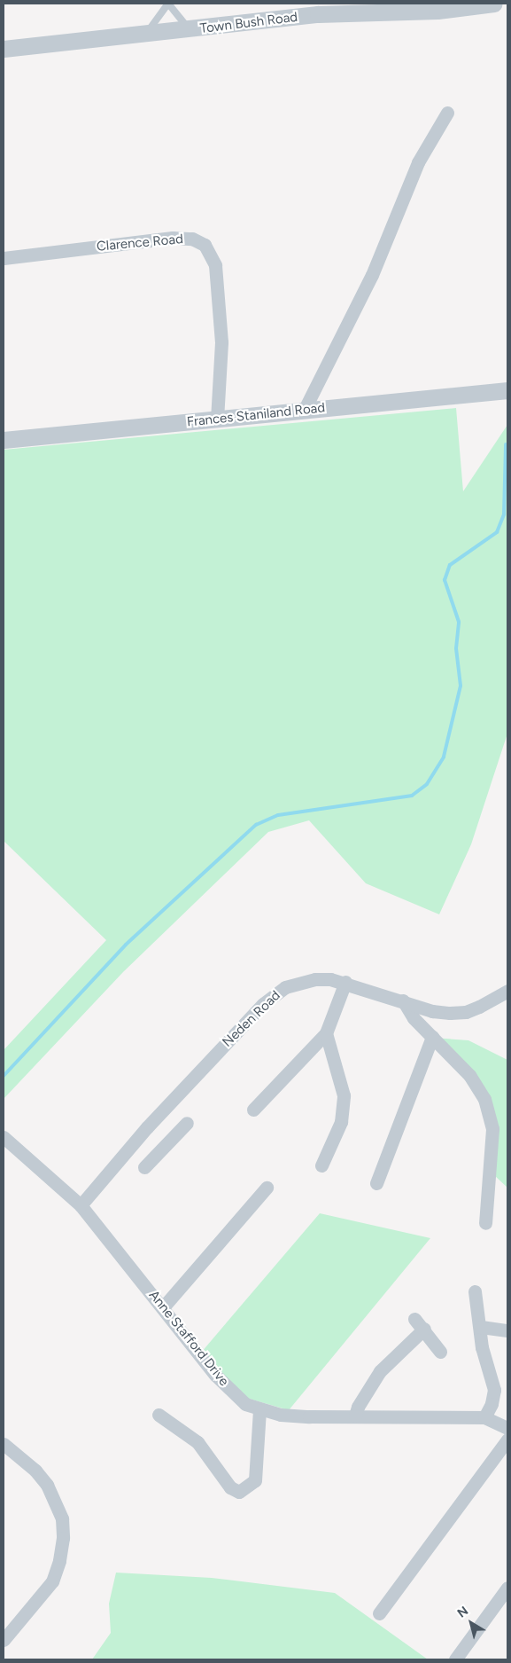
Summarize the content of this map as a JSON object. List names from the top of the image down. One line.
{"streets":{"street":["Town Bush Road","Clarence Road","Frances Staniland Road","Neden Road","Anne Stafford Drive"]},"crossings":[["Clarence Road","Frances Staniland Road"],["Neden Road","Anne Stafford Drive"]],"north":"top left"}
